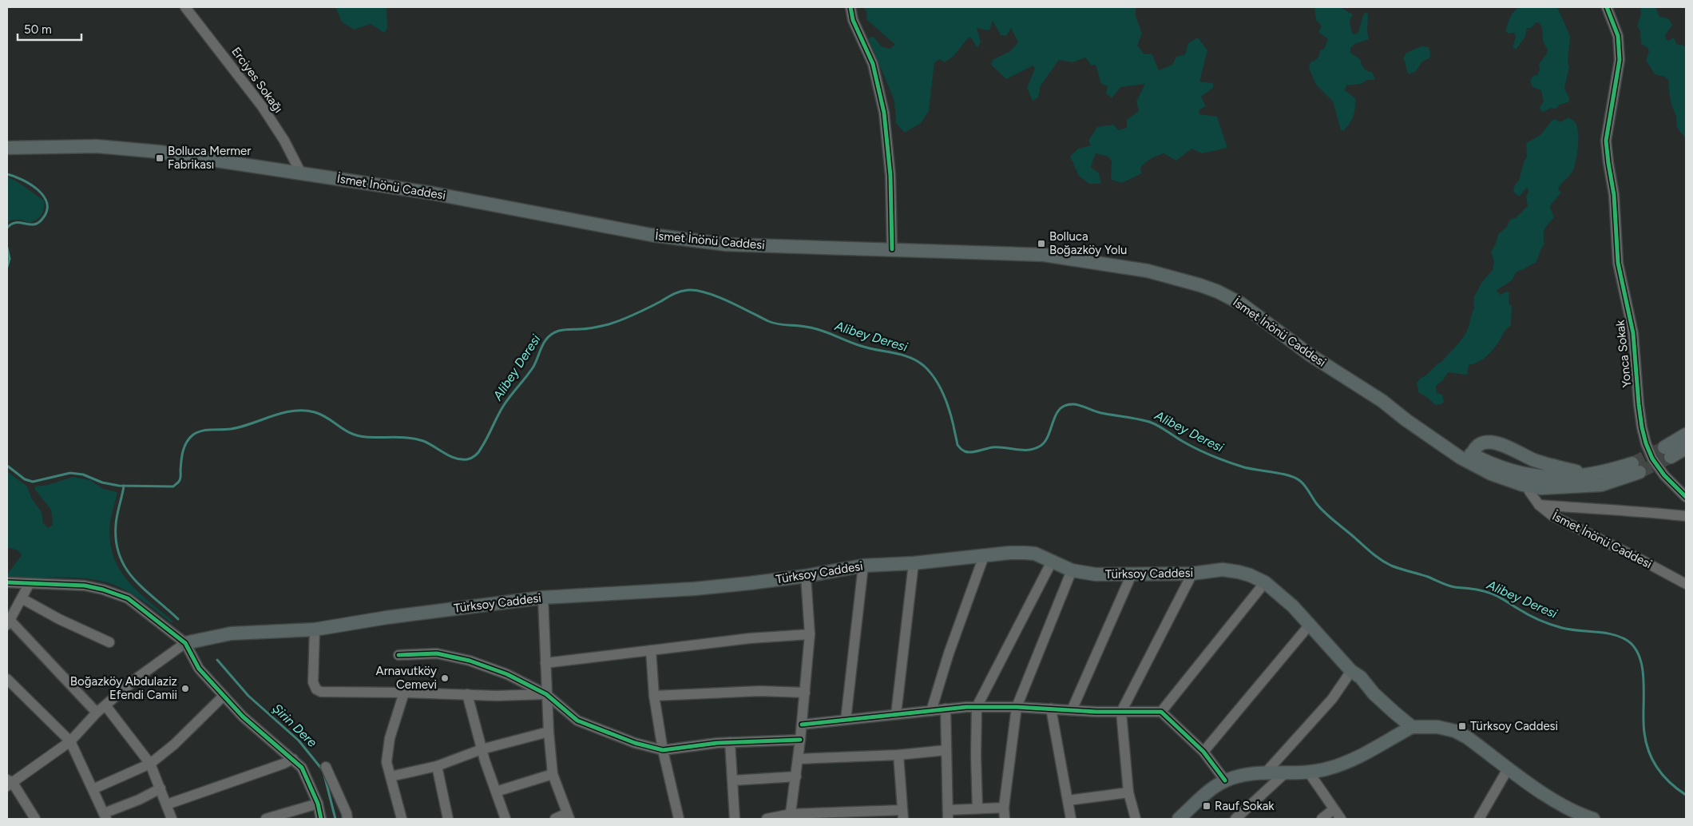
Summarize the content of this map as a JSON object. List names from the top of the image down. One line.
{"streets":{"main road":["İsmet İnönü Caddesi","Türksoy Caddesi"],"street":["Erciyes Sokağı","Yonca Sokak"]},"crossings":[["Erciyes Sokağı","İsmet İnönü Caddesi"]],"water":["Alibey Deresi","Şirin Dere"],"places":{"transit":["Bolluca Mermer Fabrikası","Bolluca Boğazköy Yolu","Türksoy Caddesi","Rauf Sokak"],"other":["Arnavutköy Cemevi","Boğazköy Abdulaziz Efendi Camii"]},"scale_bar":"50 m"}
